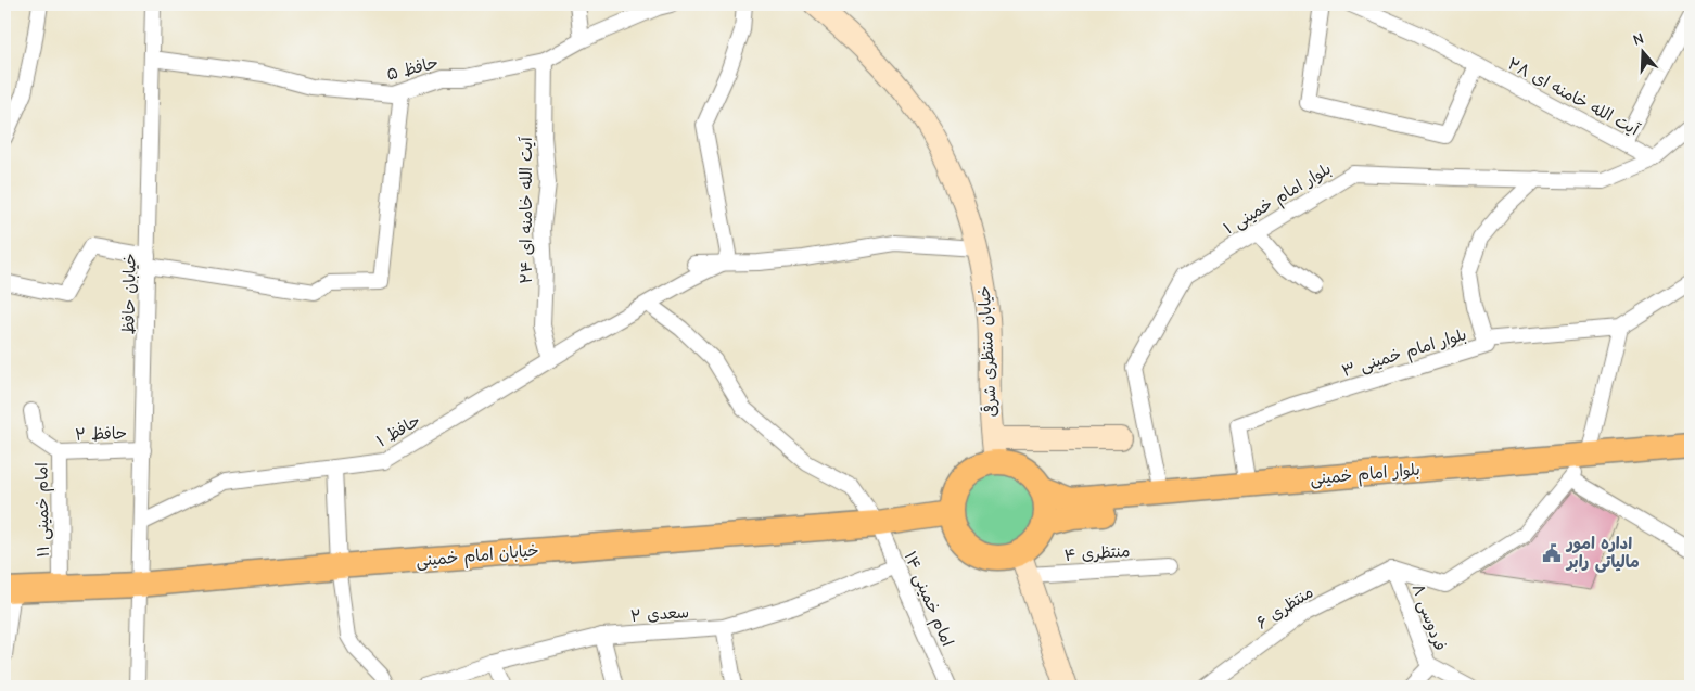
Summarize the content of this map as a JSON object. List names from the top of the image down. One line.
{"streets":{"main road":["خیابان منتظری شرقی","بلوار امام خمینی","خیابان امام خمینی"],"street":["حافظ ۵","آیت الله خامنه ای ۲۸","بلوار امام خمینی ۱","آیت الله خامنه ای ۲۴","خیابان حافظ","بلوار امام خمینی ۳","حافظ ۱","حافظ ۲","امام خمینی ۱۱","منتظری ۴","امام خمینی ۱۴","منتظری ۶","سعدی ۲","فردوسی ۸"]},"crossings":[["حافظ ۵","آیت الله خامنه ای ۲۴"],["حافظ ۵","خیابان حافظ"],["آیت الله خامنه ای ۲۸","بلوار امام خمینی ۱"],["بلوار امام خمینی ۱","بلوار امام خمینی ۳"],["بلوار امام خمینی ۱","بلوار امام خمینی"],["آیت الله خامنه ای ۲۴","حافظ ۱"],["خیابان حافظ","حافظ ۱"],["خیابان حافظ","حافظ ۲"],["خیابان حافظ","خیابان امام خمینی"],["خیابان منتظری شرقی","بلوار امام خمینی"],["خیابان منتظری شرقی","خیابان امام خمینی"],["بلوار امام خمینی ۳","بلوار امام خمینی"],["حافظ ۱","امام خمینی ۱۴"],["حافظ ۲","امام خمینی ۱۱"],["بلوار امام خمینی","خیابان امام خمینی"],["امام خمینی ۱۱","خیابان امام خمینی"],["خیابان امام خمینی","امام خمینی ۱۴"],["امام خمینی ۱۴","سعدی ۲"],["منتظری ۶","فردوسی ۸"]],"places":{"public building":["اداره امور مالیاتی رابر"]},"north":"top"}
